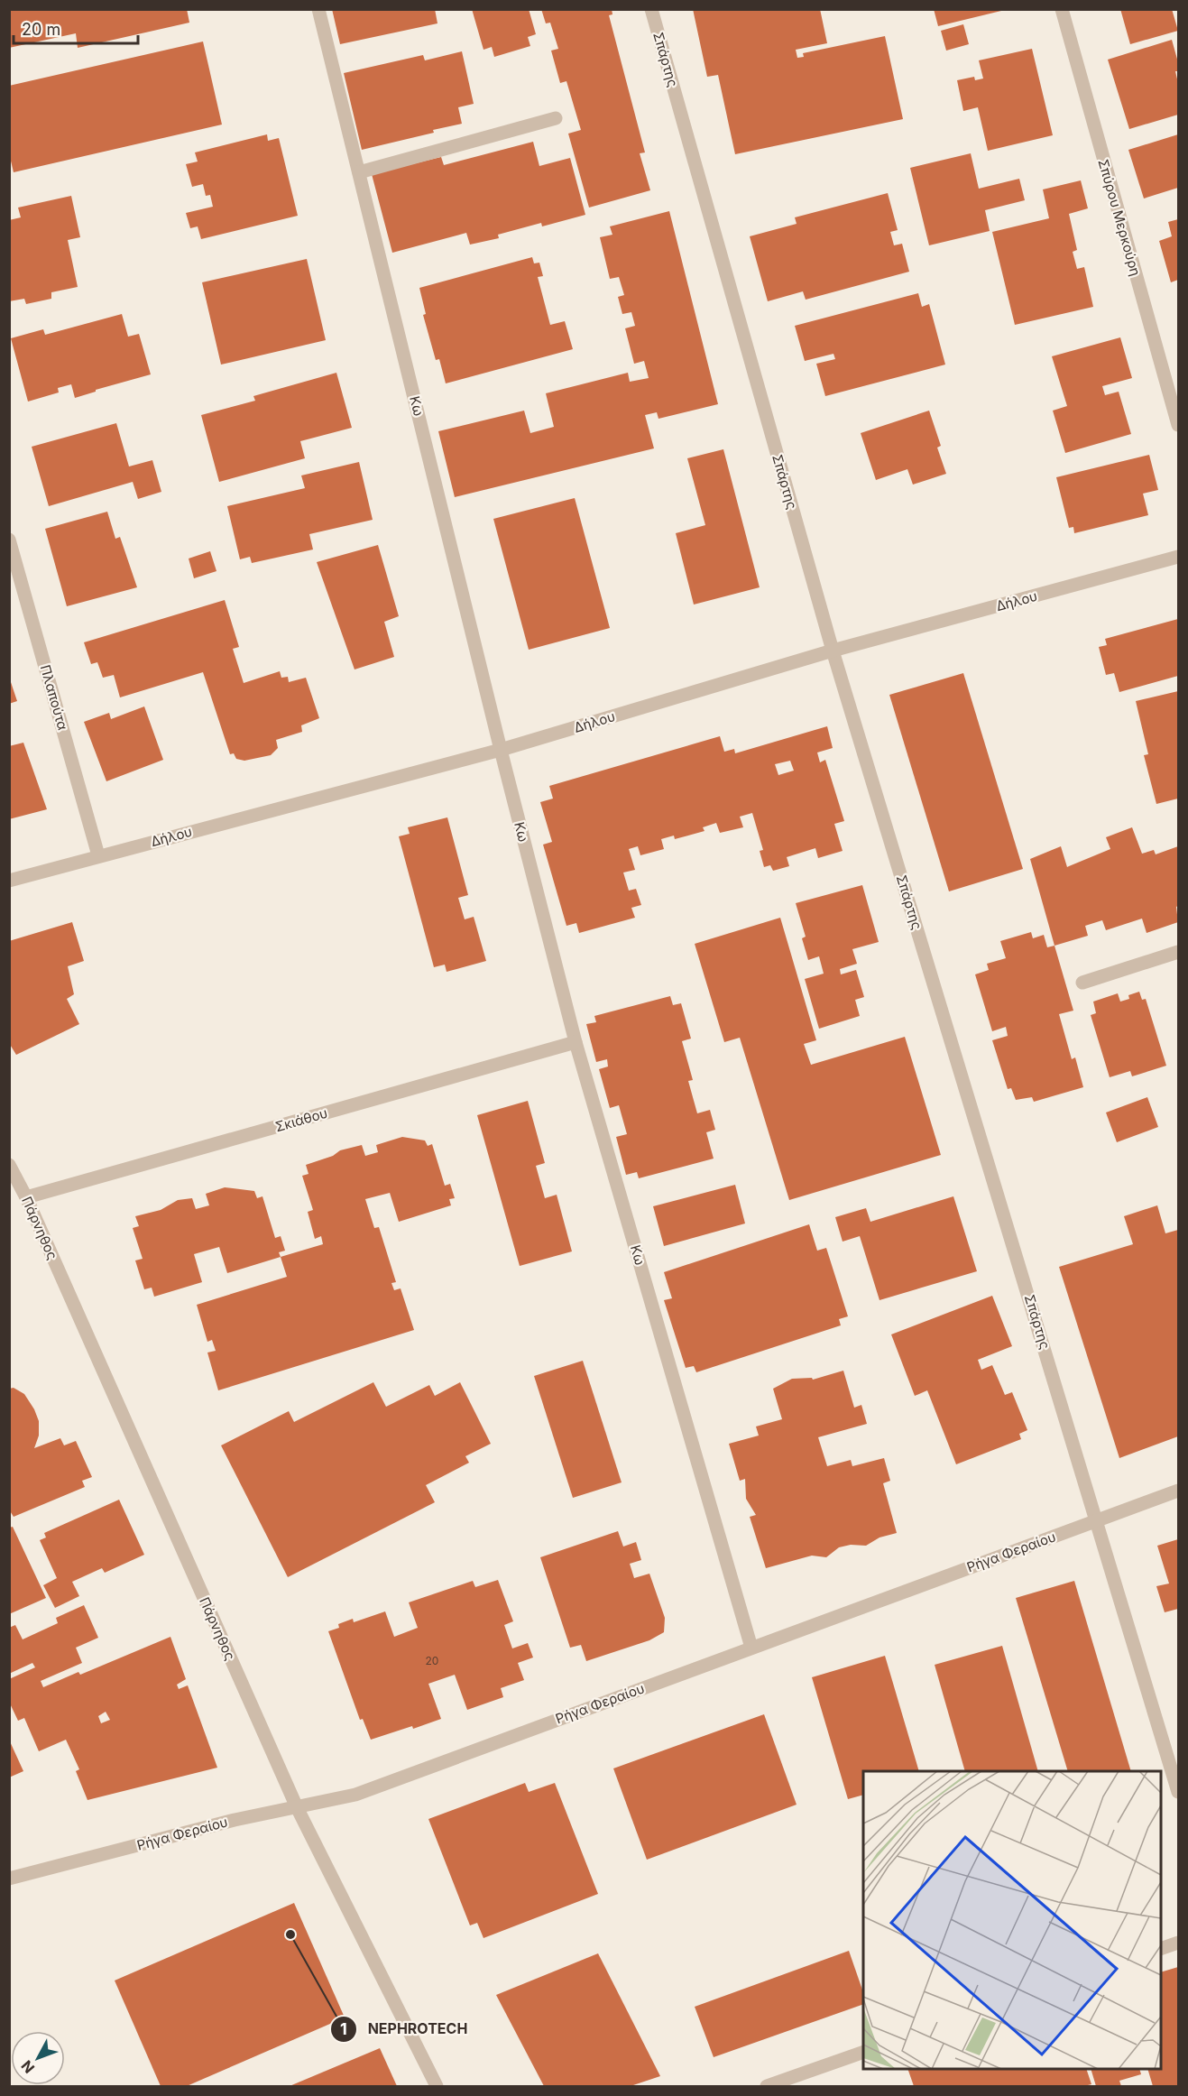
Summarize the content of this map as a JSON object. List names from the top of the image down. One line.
{"streets":{"street":["Σπάρτης","Σπύρου Μερκούρη","Κω","Δήλου","Πλαπούτα","Σκιάθου","Πάρνηθος","Ρήγα Φεραίου"]},"crossings":[["Σπάρτης","Δήλου"],["Σπάρτης","Ρήγα Φεραίου"],["Κω","Δήλου"],["Κω","Σκιάθου"],["Κω","Ρήγα Φεραίου"],["Δήλου","Πλαπούτα"],["Σκιάθου","Πάρνηθος"],["Πάρνηθος","Ρήγα Φεραίου"]],"places":["NEPHROTECH"],"house_numbers":["20"],"scale_bar":"20 m","north":"bottom left"}
